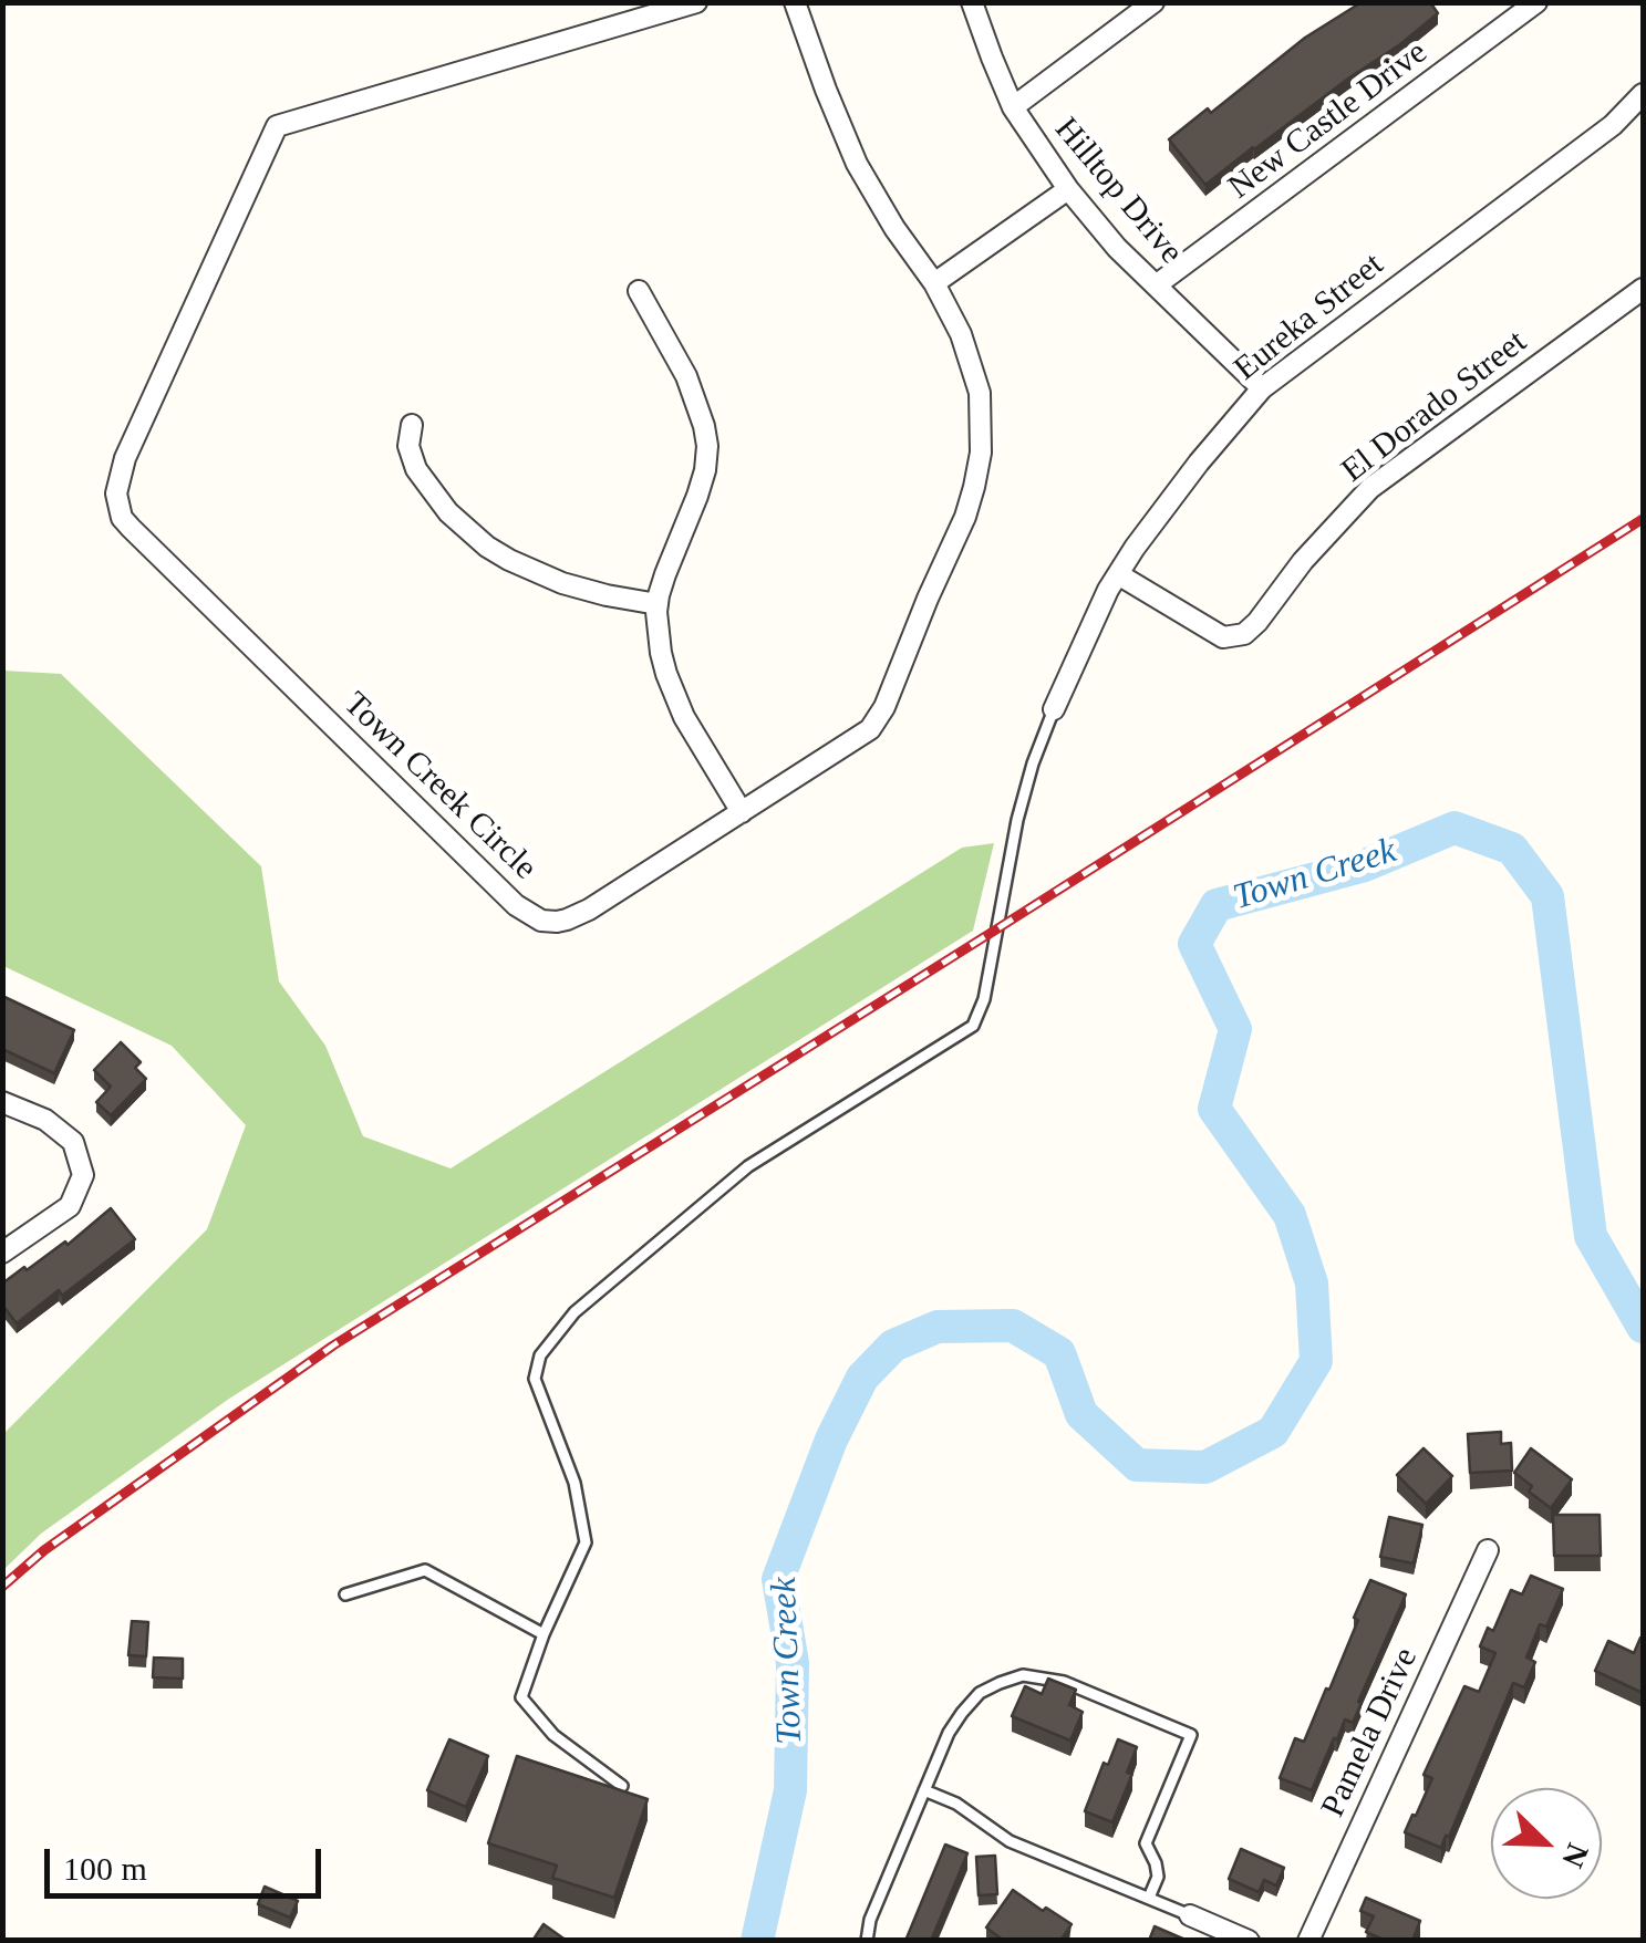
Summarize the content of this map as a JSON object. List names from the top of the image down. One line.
{"streets":{"street":["New Castle Drive","Hilltop Drive","Eureka Street","El Dorado Street","Town Creek Circle","Pamela Drive"]},"crossings":[["New Castle Drive","Hilltop Drive"],["Hilltop Drive","Eureka Street"],["Eureka Street","El Dorado Street"]],"water":["Town Creek"],"scale_bar":"100 m","north":"bottom right"}
